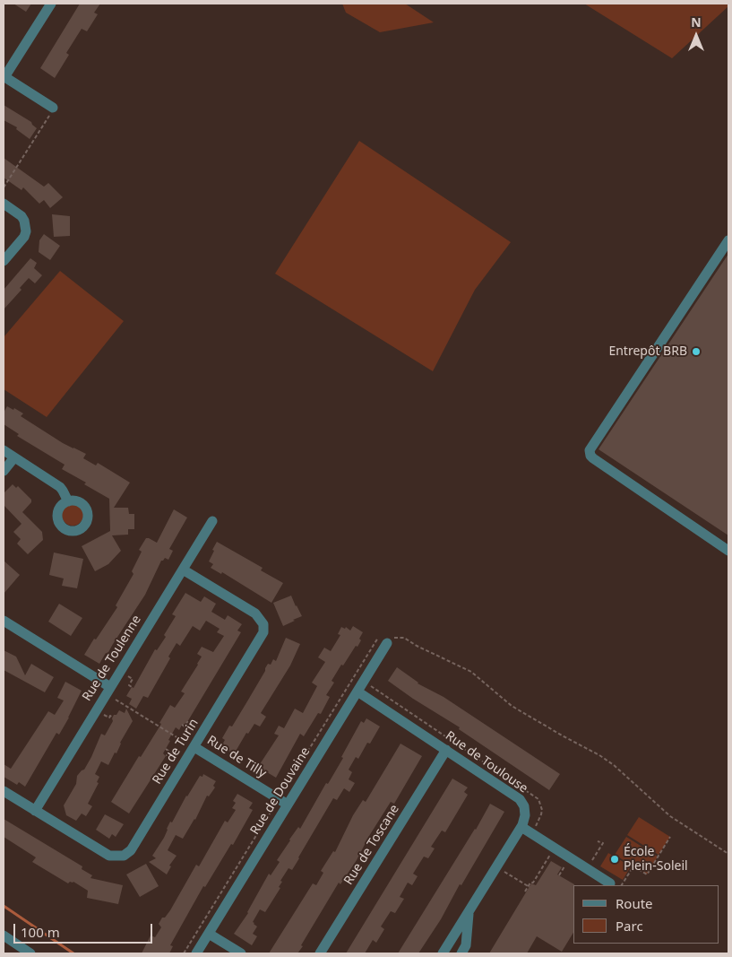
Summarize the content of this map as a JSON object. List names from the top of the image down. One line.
{"streets":{"street":["Rue de Toulenne","Rue de Turin","Rue de Tilly","Rue de Toulouse","Rue de Douvaine","Rue de Toscane"]},"crossings":[["Rue de Toulenne","Rue de Turin"],["Rue de Turin","Rue de Tilly"],["Rue de Tilly","Rue de Douvaine"],["Rue de Toulouse","Rue de Douvaine"],["Rue de Toulouse","Rue de Toscane"]],"places":["Entrepôt BRB","École Plein-Soleil"],"legend":["Route","Parc"],"scale_bar":"100 m","north":"top"}
